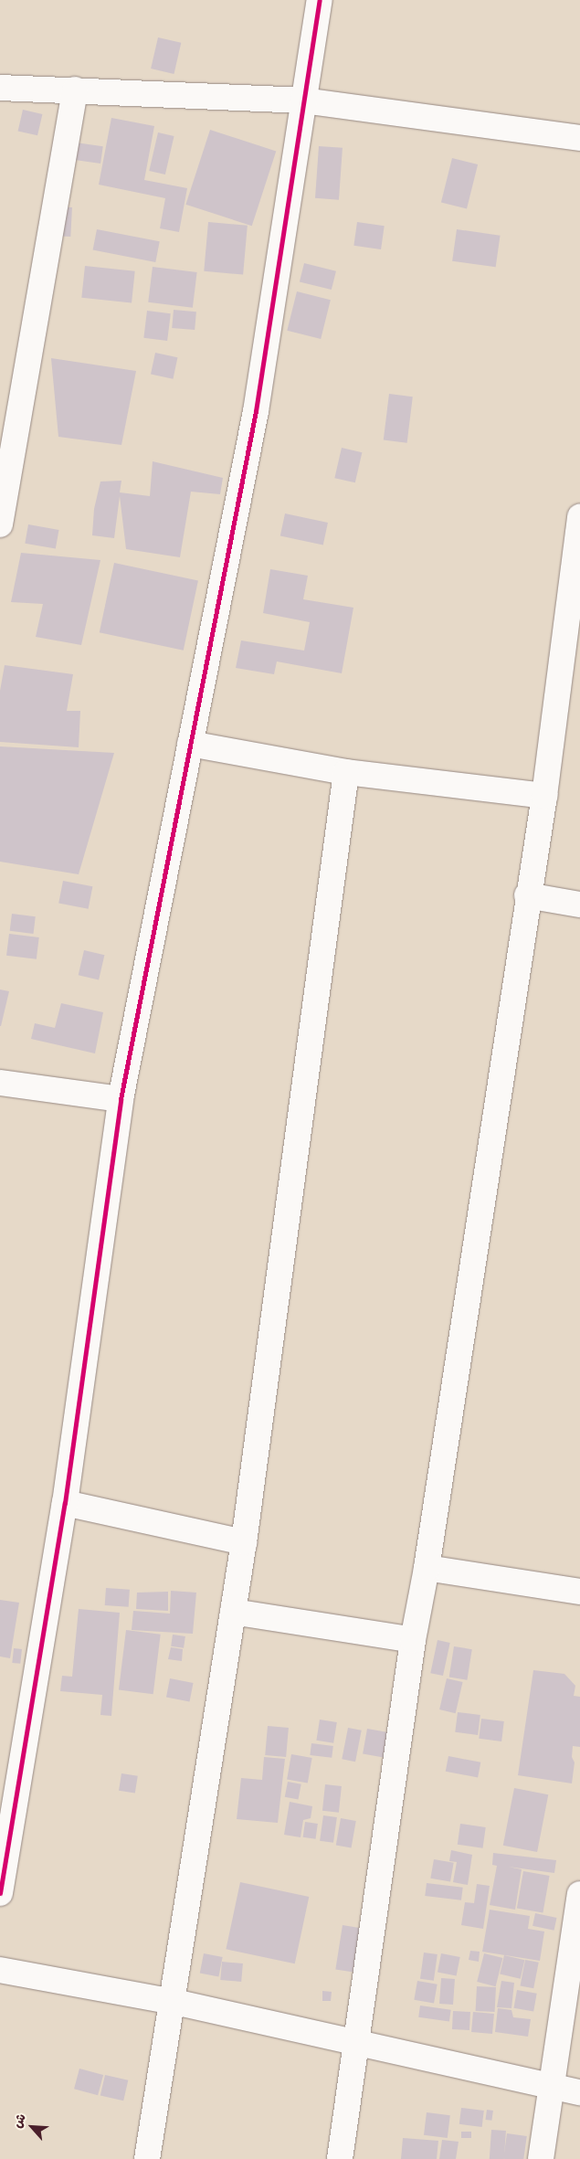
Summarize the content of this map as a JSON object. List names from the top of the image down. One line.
{"north":"top left"}
